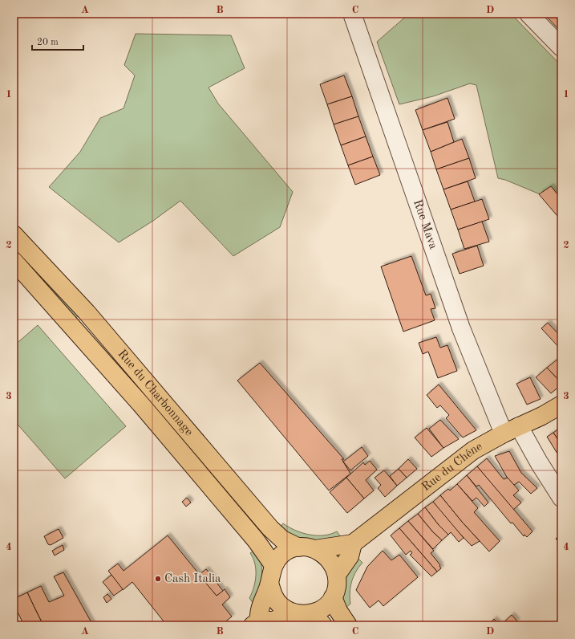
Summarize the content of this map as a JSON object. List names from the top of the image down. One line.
{"streets":{"main road":["Rue du Charbonnage","Rue du Chêne"],"street":["Rue Mava"]},"crossings":[["Rue Mava","Rue du Chêne"],["Rue du Charbonnage","Rue du Chêne"]],"places":["Cash Italia"],"scale_bar":"20 m","grid":{"columns":["A","B","C","D"],"rows":["1","2","3","4"]}}
